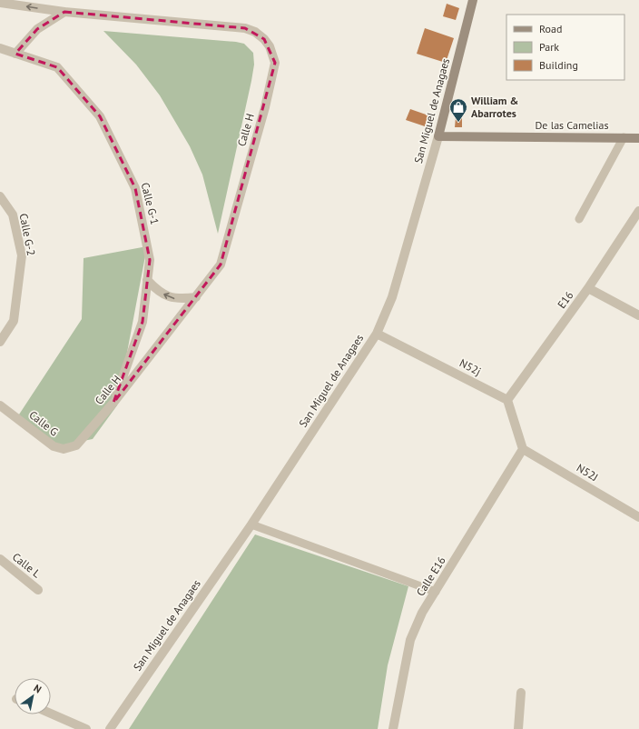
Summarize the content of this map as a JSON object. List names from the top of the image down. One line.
{"streets":{"street":["San Miguel de Anagaes","De las Camelias","Calle H","Calle G-1","Calle G-2","E16","N52j","Calle G","N52J","Calle L","Calle E16"]},"crossings":[["San Miguel de Anagaes","De las Camelias"],["San Miguel de Anagaes","N52j"],["Calle H","Calle G-1"],["Calle H","Calle G"],["E16","N52j"],["N52J","Calle E16"]],"places":{"shop":["William & Abarrotes"]},"legend":["Road","Park","Building"],"north":"top right"}
